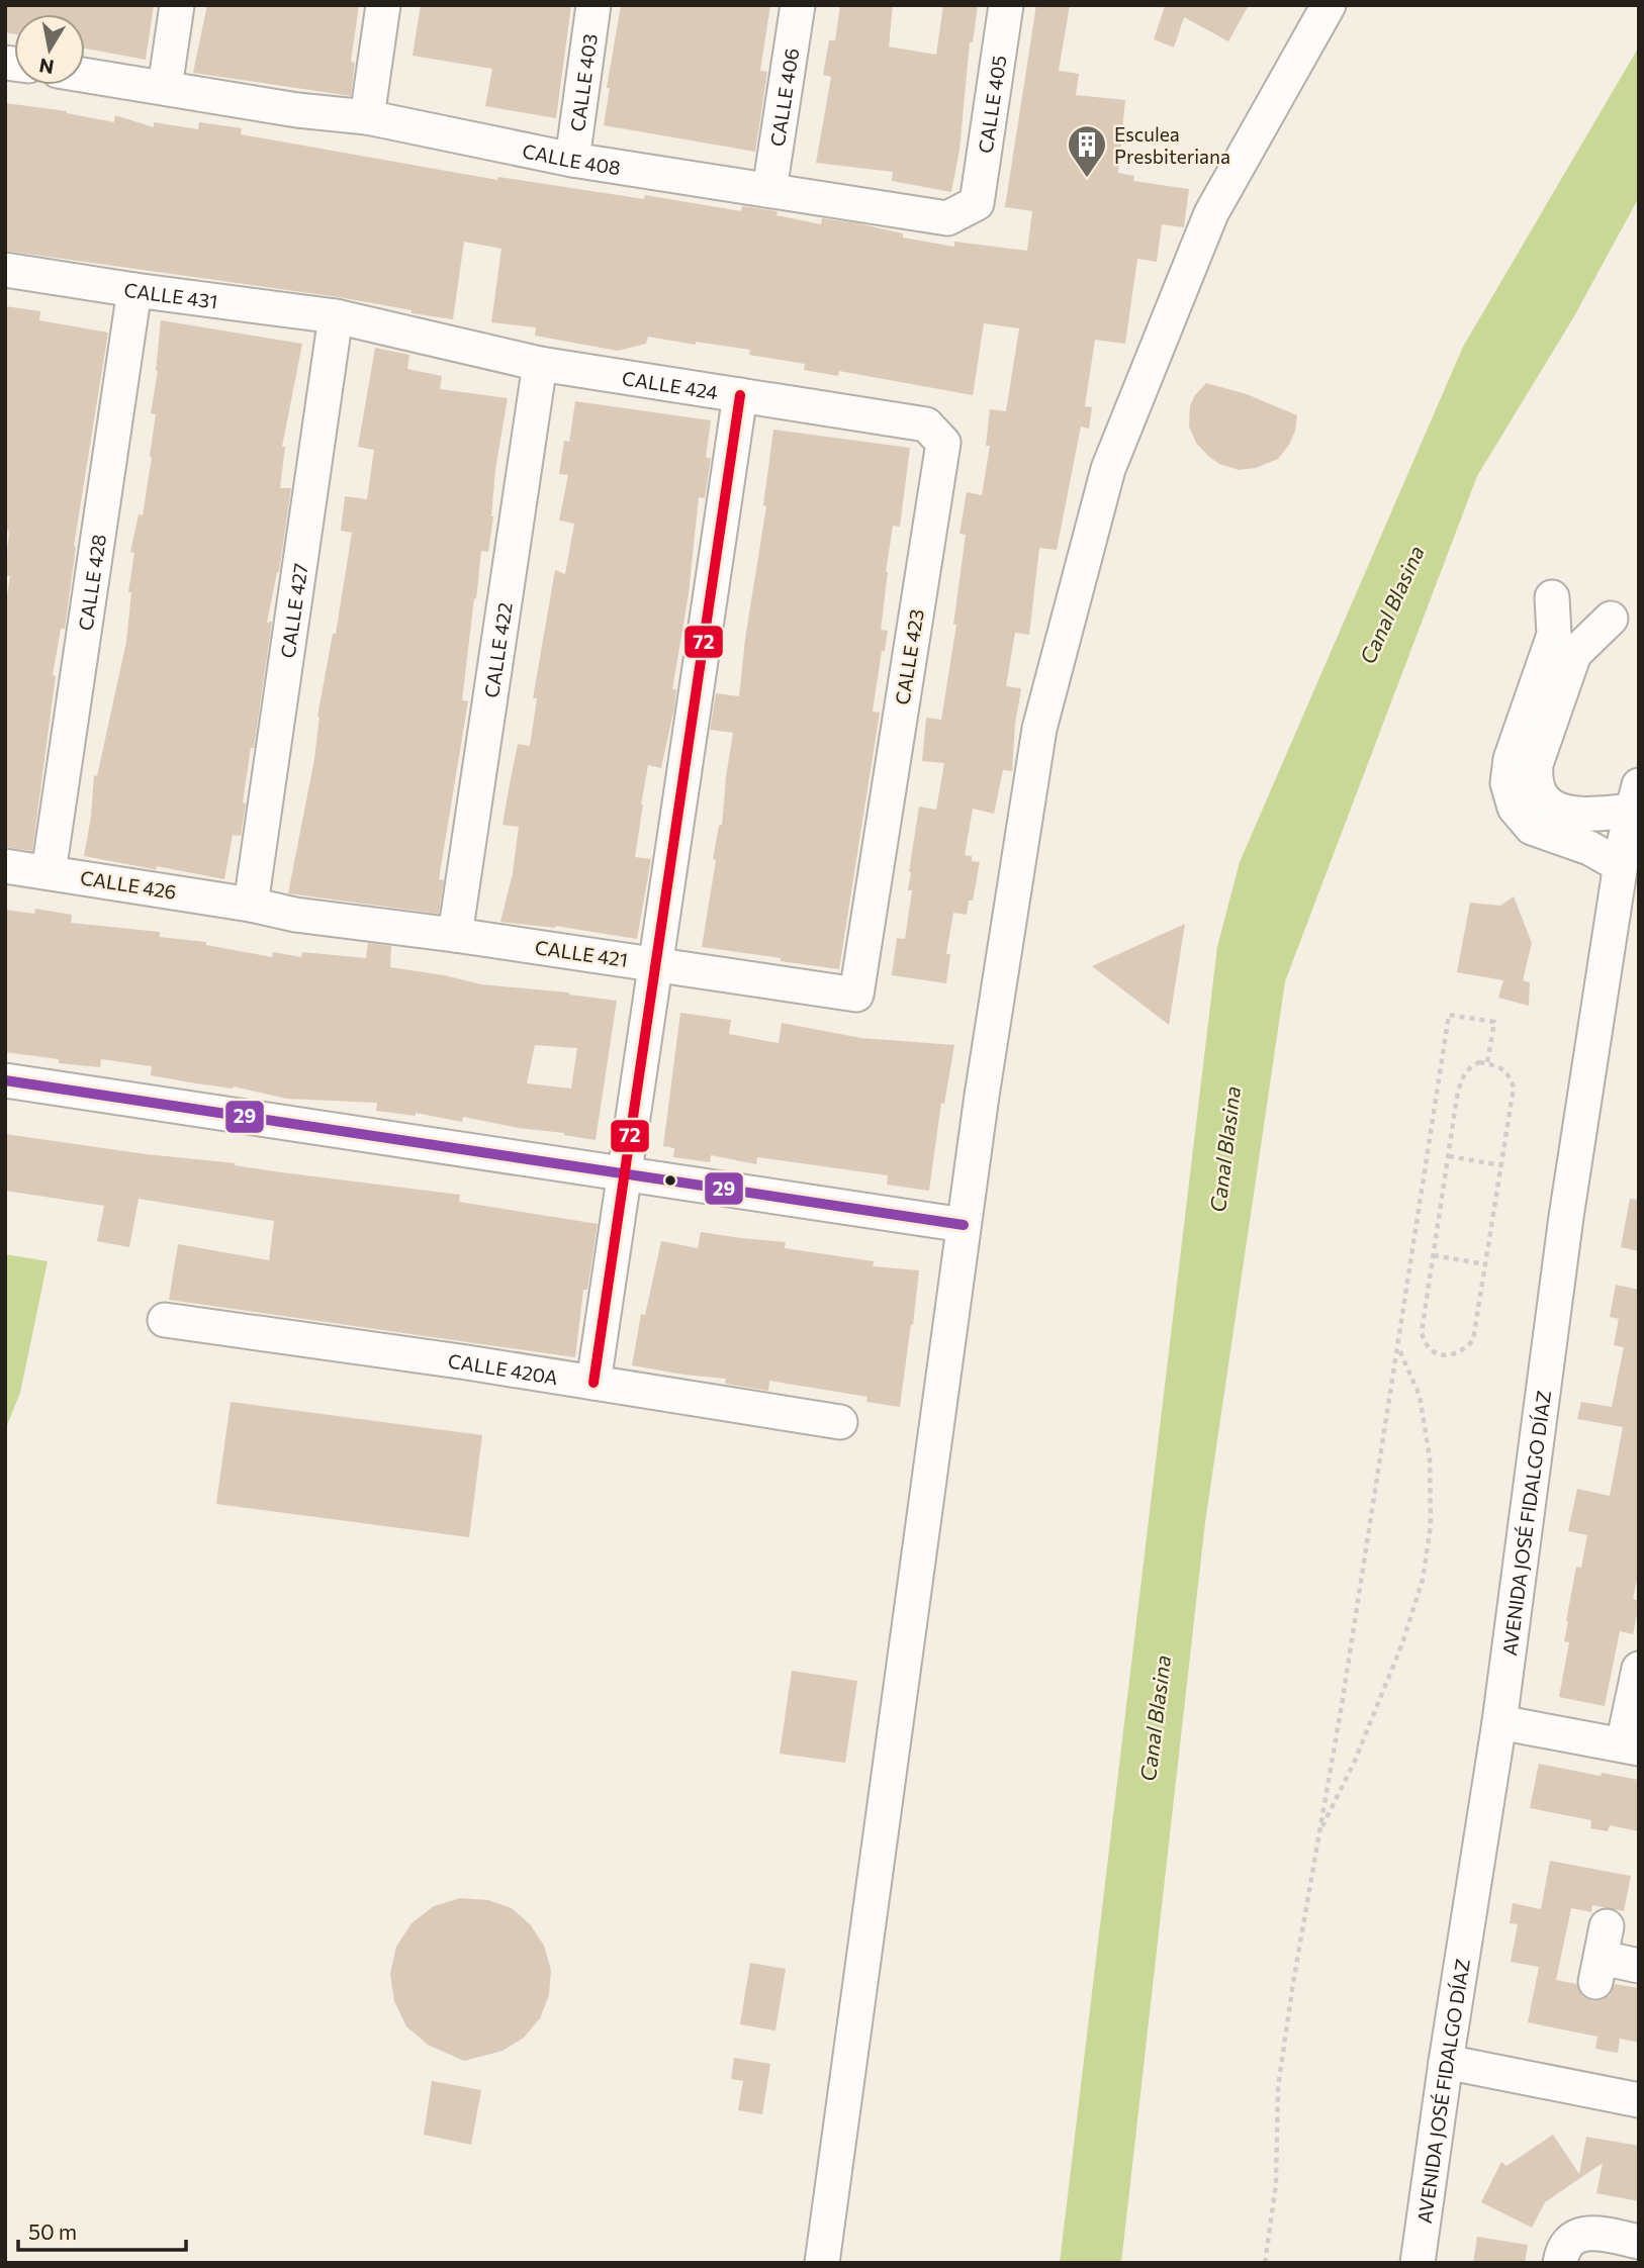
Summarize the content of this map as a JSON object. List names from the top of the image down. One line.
{"streets":{"street":["CALLE 403","CALLE 406","CALLE 405","CALLE 408","CALLE 431","CALLE 424","CALLE 428","CALLE 427","CALLE 422","CALLE 423","CALLE 426","CALLE 421","CALLE 420A","AVENIDA JOSÉ FIDALGO DÍAZ"]},"crossings":[["CALLE 403","CALLE 408"],["CALLE 406","CALLE 408"],["CALLE 405","CALLE 408"],["CALLE 431","CALLE 424"],["CALLE 431","CALLE 428"],["CALLE 431","CALLE 427"],["CALLE 431","CALLE 422"],["CALLE 424","CALLE 422"],["CALLE 424","CALLE 423"],["CALLE 428","CALLE 426"],["CALLE 427","CALLE 426"],["CALLE 427","CALLE 421"],["CALLE 422","CALLE 421"],["CALLE 423","CALLE 421"],["CALLE 426","CALLE 421"]],"water":["Canal Blasina"],"places":{"building":["Esculea Presbiteriana"]},"lines":["transit line 72","transit line 29"],"scale_bar":"50 m","north":"bottom"}
